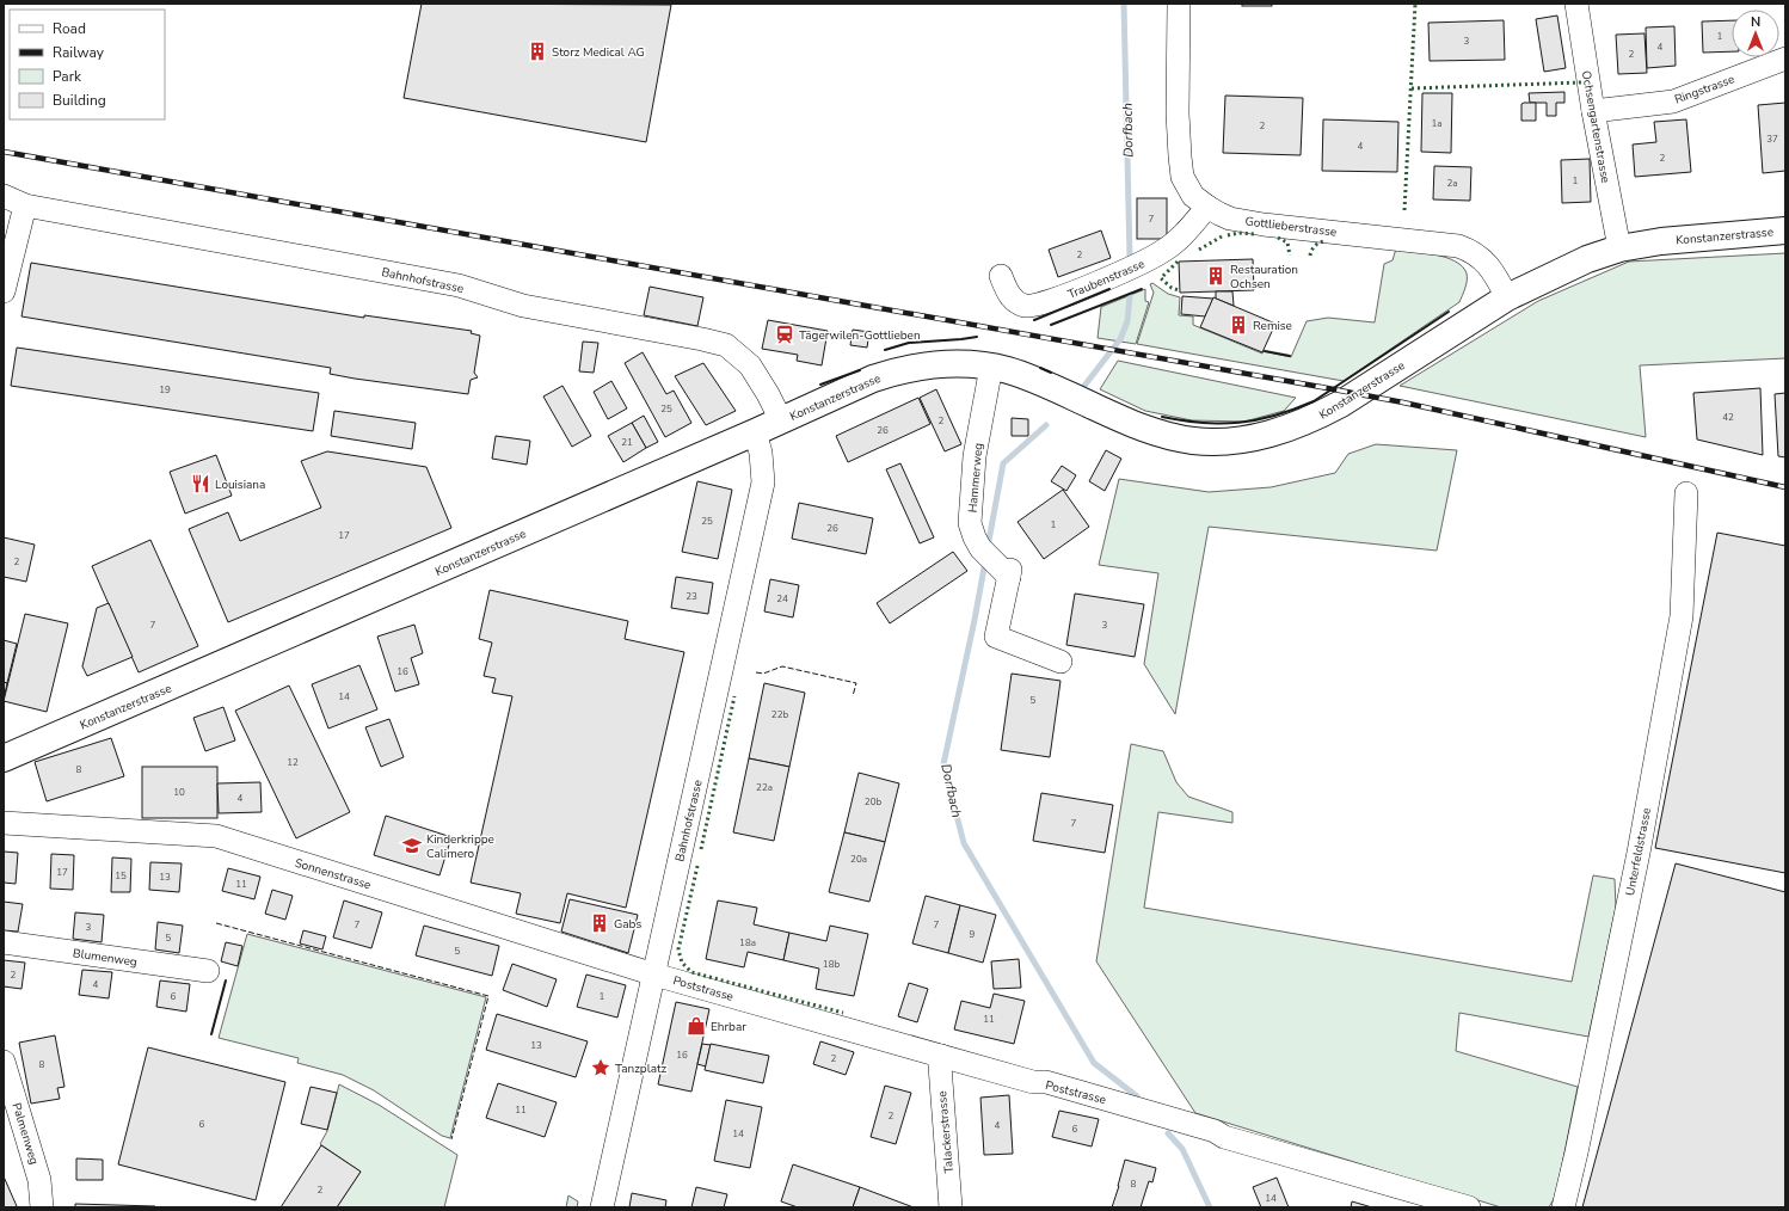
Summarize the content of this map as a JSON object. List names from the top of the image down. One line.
{"streets":{"main road":["Konstanzerstrasse"],"street":["Ringstrasse","Ochsengartenstrasse","Gottlieberstrasse","Traubenstrasse","Bahnhofstrasse","Hammerweg","Unterfeldstrasse","Sonnenstrasse","Blumenweg","Poststrasse","Talackerstrasse","Palmenweg"]},"crossings":[["Ringstrasse","Ochsengartenstrasse"],["Ochsengartenstrasse","Konstanzerstrasse"],["Gottlieberstrasse","Konstanzerstrasse"],["Gottlieberstrasse","Traubenstrasse"],["Konstanzerstrasse","Bahnhofstrasse"],["Konstanzerstrasse","Hammerweg"],["Bahnhofstrasse","Sonnenstrasse"],["Bahnhofstrasse","Poststrasse"],["Sonnenstrasse","Poststrasse"],["Poststrasse","Talackerstrasse"]],"water":["Dorfbach"],"places":{"building":["Storz Medical AG","Restauration Ochsen","Remise","Gabs"],"station":["Tägerwilen-Gottlieben"],"restaurant":["Louisiana"],"school or university":["Kinderkrippe Calimero"],"shop":["Ehrbar"],"place":["Tanzplatz"]},"house_numbers":["1","3","4","2","1a","2","37","4","2","1","2a","7","2","19","25","42","2","26","21","25","1","26","17","2","23","24","7","3","16","14","5","22b","12","8","22a","10","4","20b","7","20a","17","15","13","11","7","7","3","9","5","18a","5","18b","2","4","6","1","11","13","16","2","8","11","2","6","4","6","14","8","2","14"],"legend":["Road","Railway","Park","Building"],"north":"top"}
